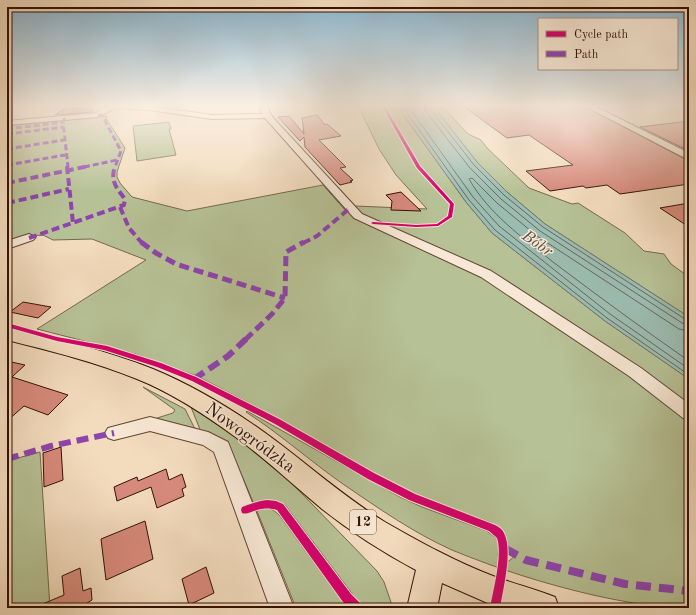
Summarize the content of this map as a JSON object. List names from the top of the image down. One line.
{"streets":{"main road":["Nowogródzka","12"]},"crossings":[["Nowogródzka","12"]],"water":["Bóbr"],"legend":["Cycle path","Path"]}
